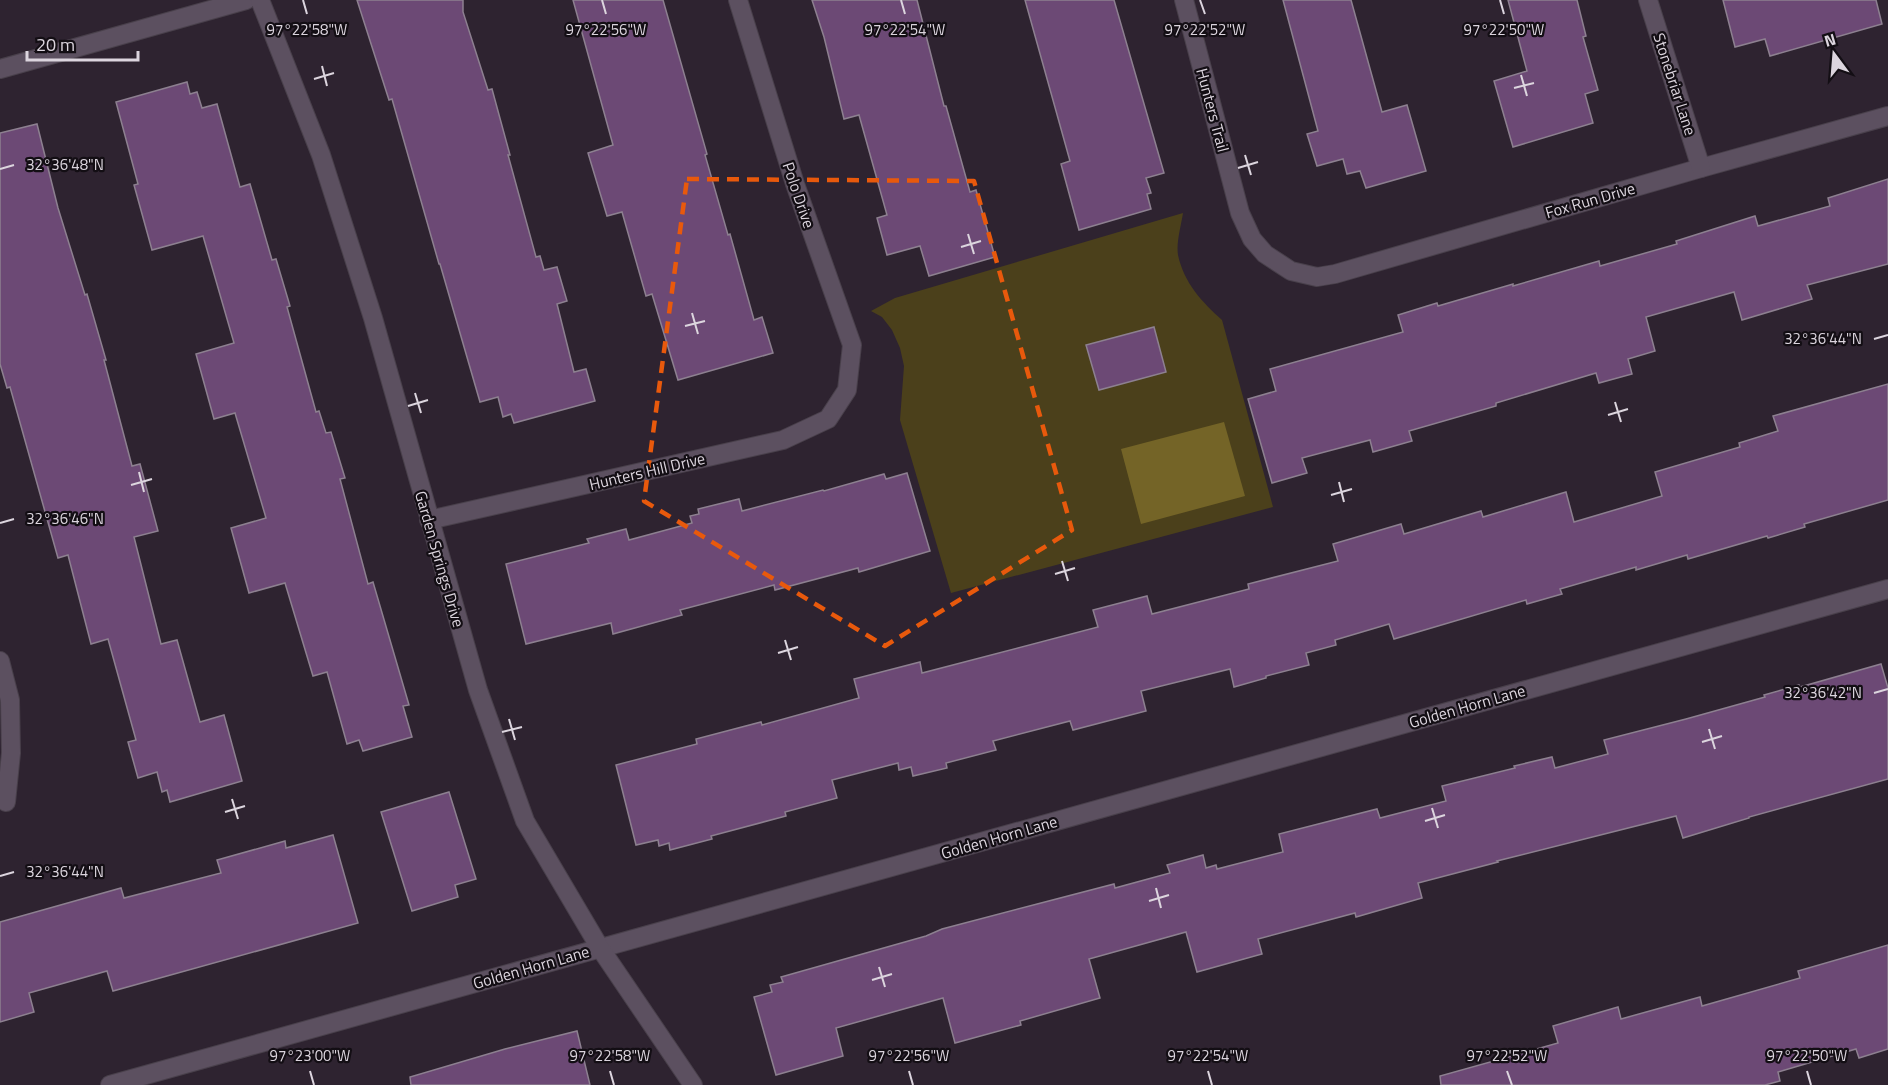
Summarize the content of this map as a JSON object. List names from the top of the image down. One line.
{"streets":{"street":["Stonebriar Lane","Hunters Trail","Polo Drive","Fox Run Drive","Hunters Hill Drive","Garden Springs Drive","Golden Horn Lane"]},"crossings":[["Stonebriar Lane","Fox Run Drive"],["Hunters Trail","Fox Run Drive"],["Polo Drive","Hunters Hill Drive"],["Hunters Hill Drive","Garden Springs Drive"],["Garden Springs Drive","Golden Horn Lane"]],"scale_bar":"20 m","north":"top","coordinates":["97°22'58\"W","97°22'56\"W","97°22'54\"W","97°22'52\"W","97°22'50\"W","32°36'48\"N","32°36'44\"N","32°36'46\"N","32°36'42\"N","97°23'00\"W"]}
